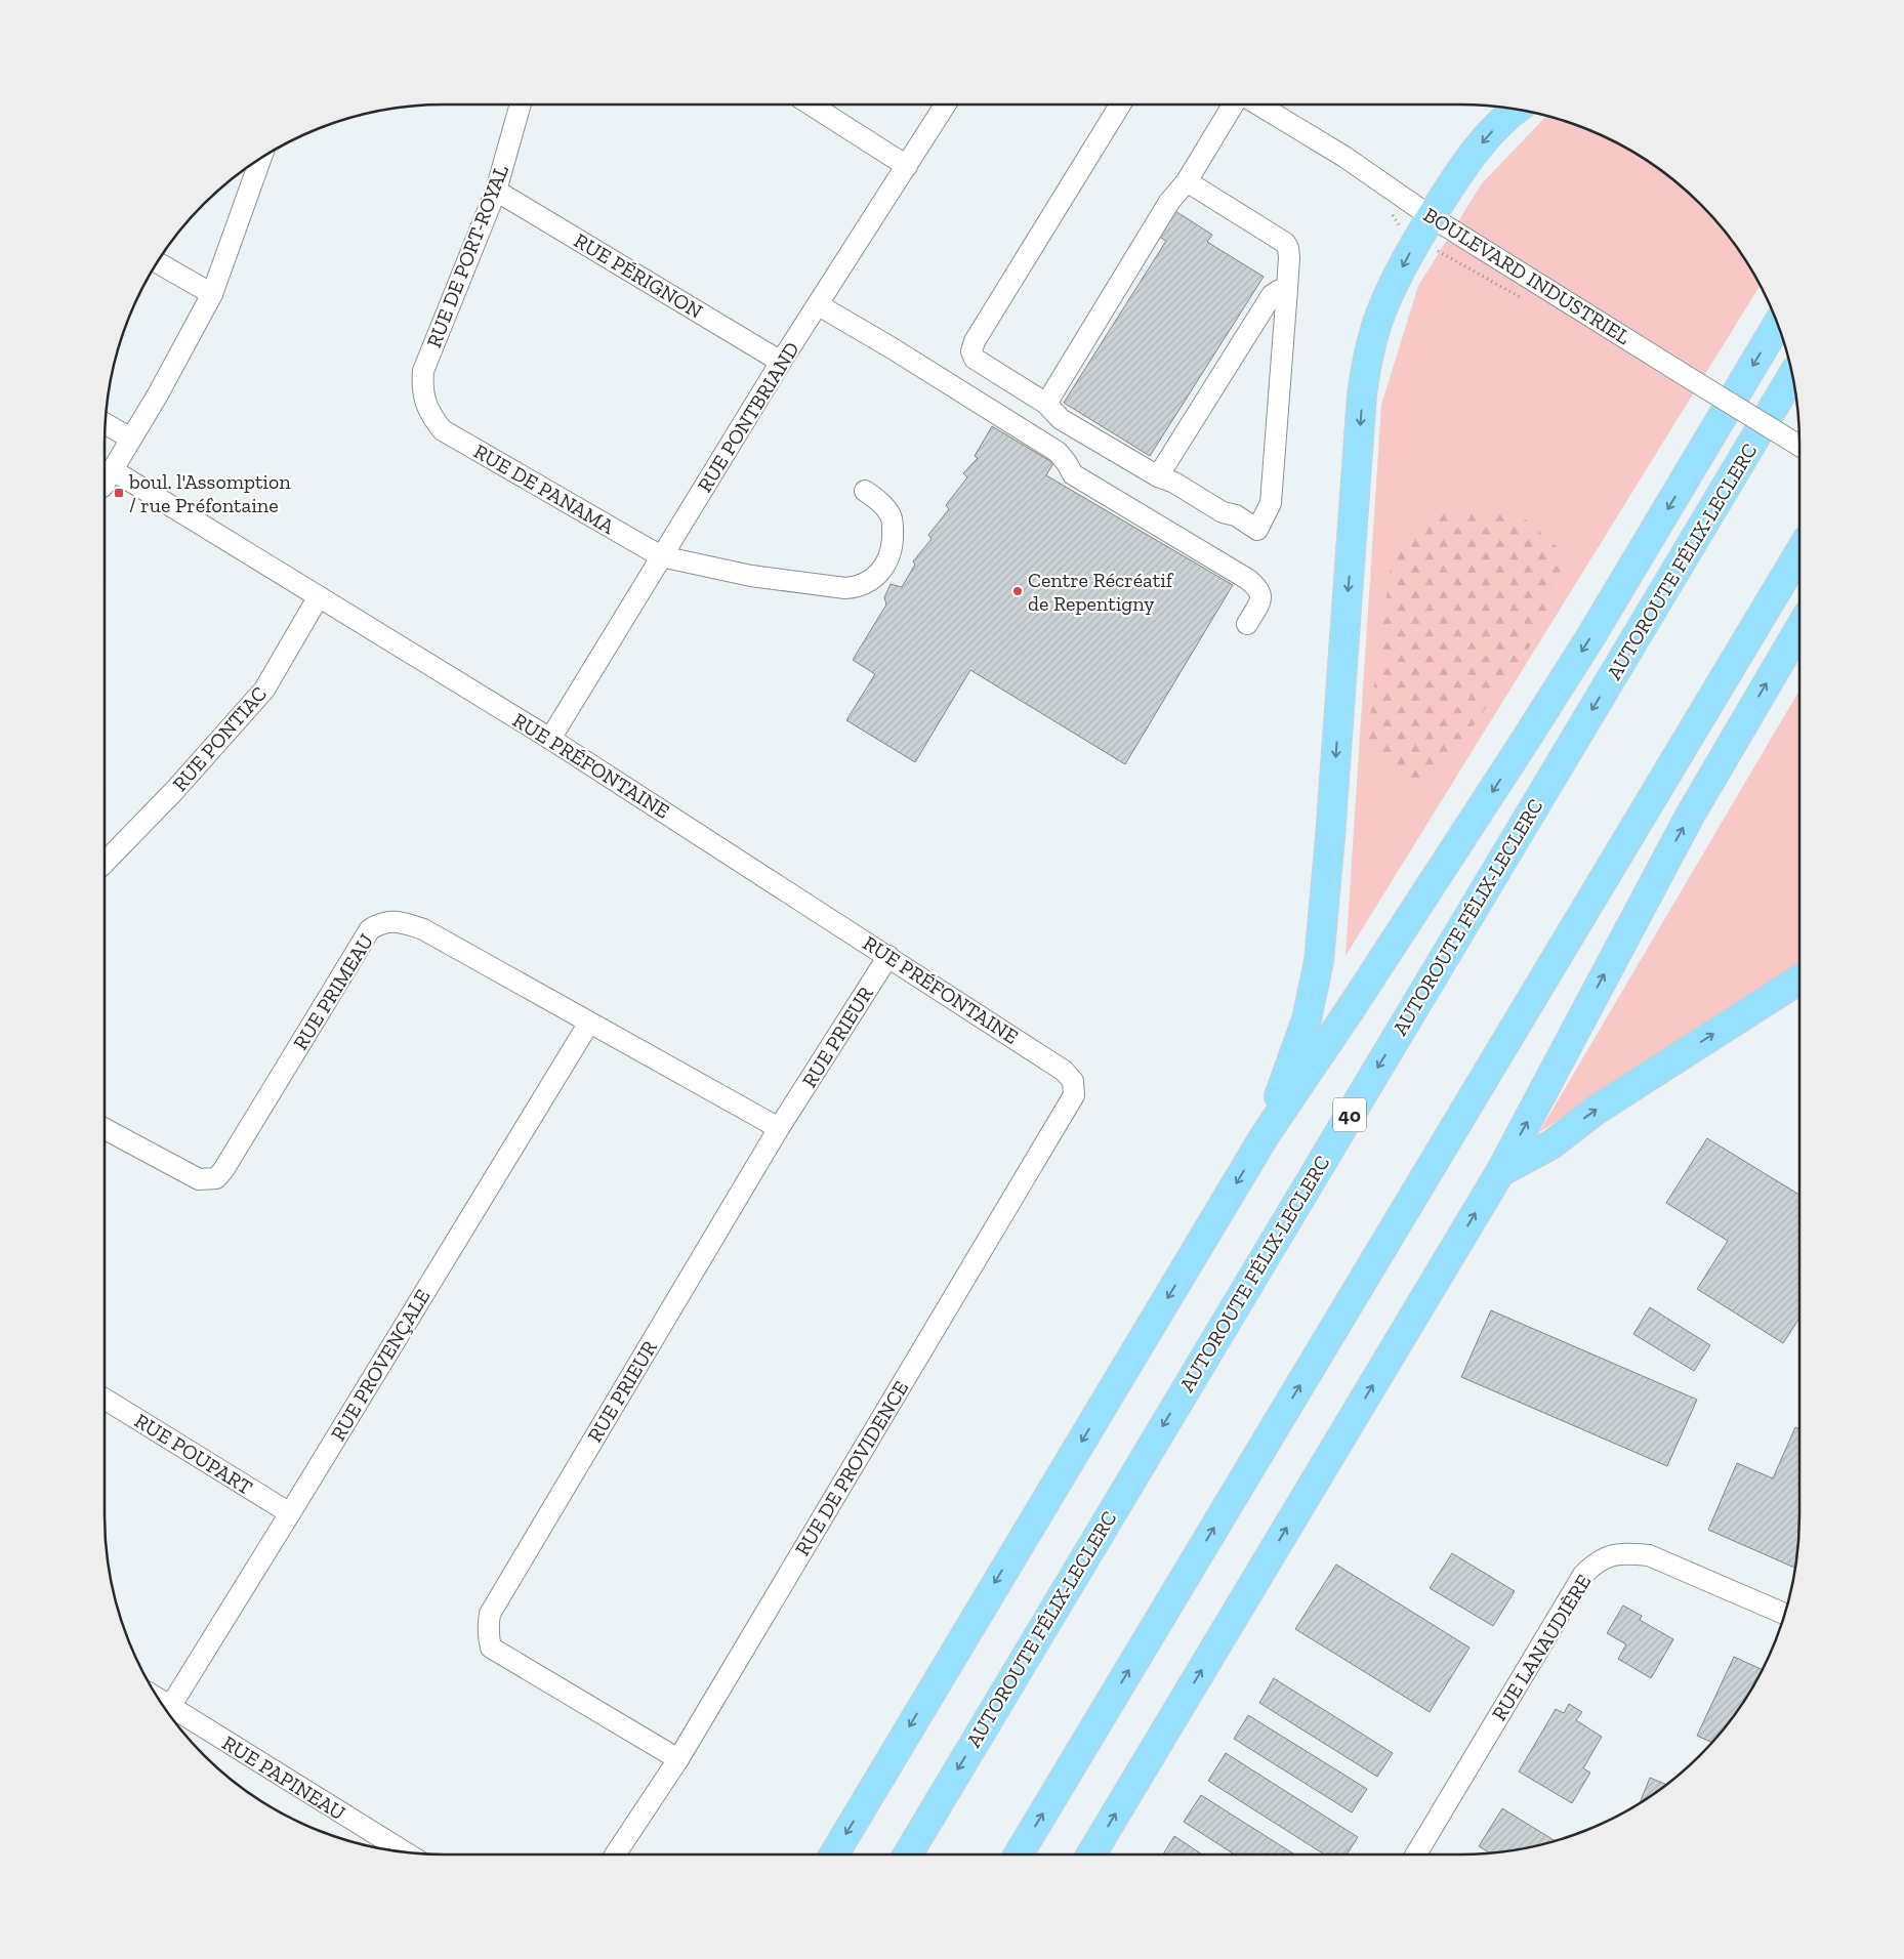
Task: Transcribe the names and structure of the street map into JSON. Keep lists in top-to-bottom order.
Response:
{
  "streets": {
    "highway": ["AUTOROUTE FÉLIX-LECLERC", "40"],
    "street": [
      "RUE DE PORT-ROYAL",
      "RUE PÉRIGNON",
      "BOULEVARD INDUSTRIEL",
      "RUE PONTBRIAND",
      "RUE DE PANAMA",
      "RUE PONTIAC",
      "RUE PRÉFONTAINE",
      "RUE PRIMEAU",
      "RUE PRIEUR",
      "RUE PROVENÇALE",
      "RUE POUPART",
      "RUE DE PROVIDENCE",
      "RUE LANAUDIÈRE",
      "RUE PAPINEAU"
    ]
  },
  "crossings": [
    ["RUE DE PORT-ROYAL", "RUE PÉRIGNON"],
    ["RUE DE PORT-ROYAL", "RUE DE PANAMA"],
    ["RUE PÉRIGNON", "RUE PONTBRIAND"],
    ["RUE PONTBRIAND", "RUE DE PANAMA"],
    ["RUE PONTBRIAND", "RUE PRÉFONTAINE"],
    ["RUE PONTIAC", "RUE PRÉFONTAINE"],
    ["RUE PRÉFONTAINE", "RUE PRIEUR"],
    ["RUE PRÉFONTAINE", "RUE DE PROVIDENCE"],
    ["RUE PRIMEAU", "RUE PRIEUR"],
    ["RUE PRIMEAU", "RUE PROVENÇALE"],
    ["RUE PRIEUR", "RUE DE PROVIDENCE"],
    ["RUE PROVENÇALE", "RUE POUPART"],
    ["RUE PROVENÇALE", "RUE PAPINEAU"]
  ],
  "places": {
    "transit": ["boul. l'Assomption / rue Préfontaine"],
    "other": ["Centre Récréatif de Repentigny"]
  }
}
